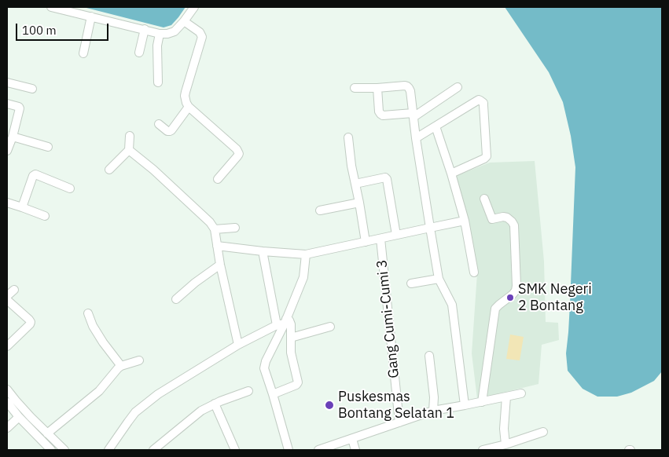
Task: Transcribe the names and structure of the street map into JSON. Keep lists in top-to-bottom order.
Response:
{
  "streets": {
    "street": ["Gang Cumi-Cumi 3"]
  },
  "places": ["SMK Negeri 2 Bontang", "Puskesmas Bontang Selatan 1"],
  "scale_bar": "100 m"
}
